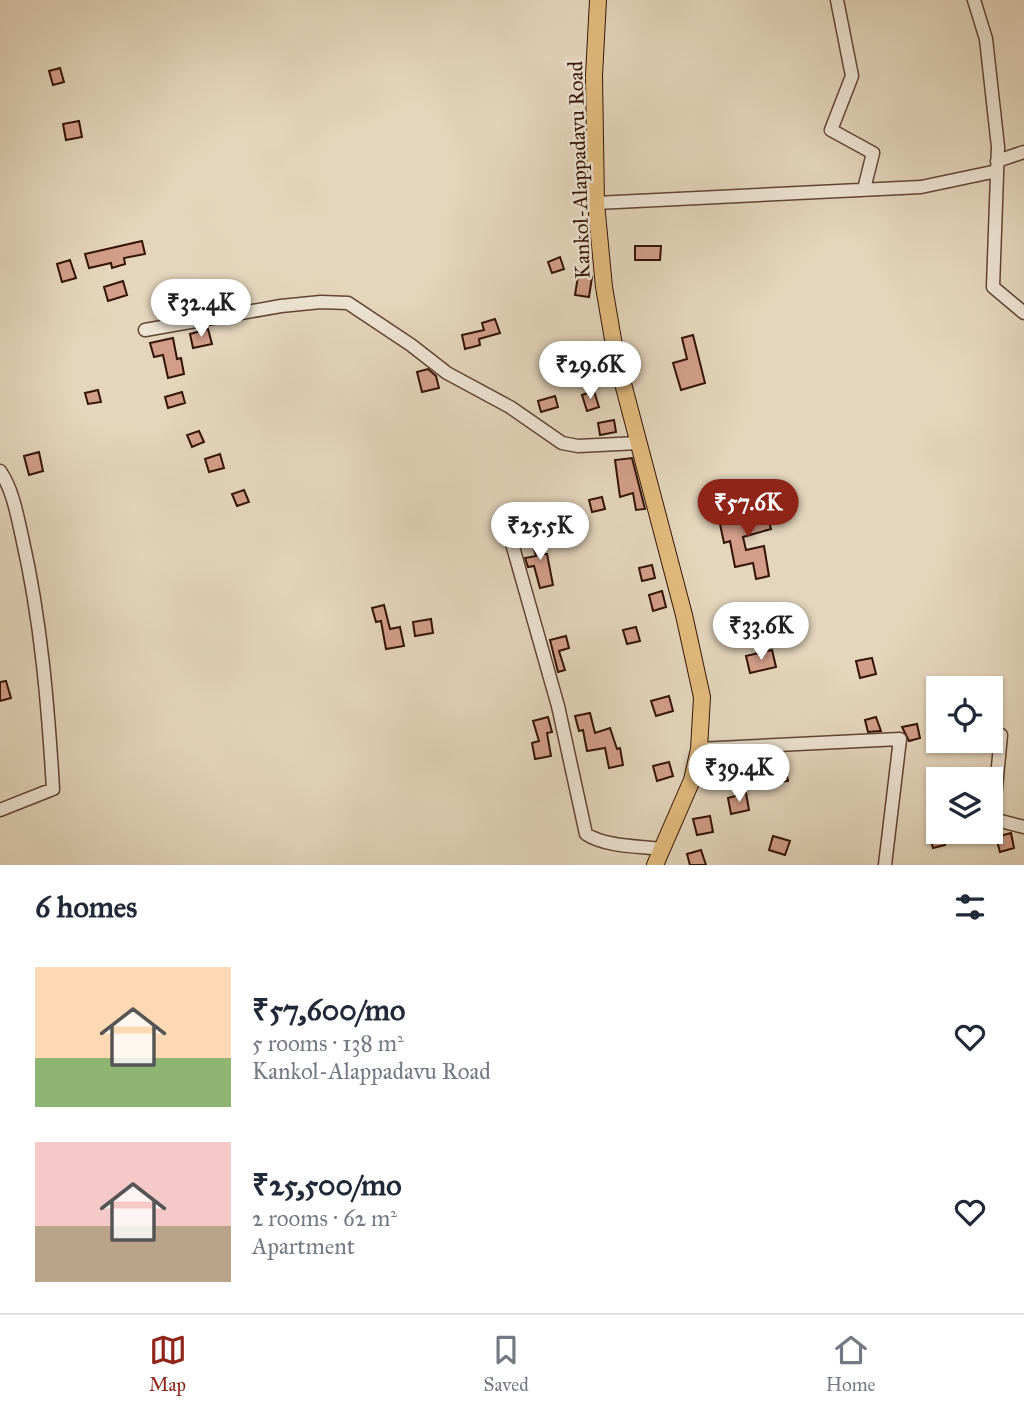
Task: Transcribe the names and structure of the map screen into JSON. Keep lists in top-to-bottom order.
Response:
{
  "streets": {
    "main road": ["Kankol-Alappadavu Road"]
  },
  "page": {
    "price": [
      "₹32.4K",
      "₹29.6K",
      "₹57.6K",
      "₹25.5K",
      "₹33.6K",
      "₹39.4K"
    ],
    "heading": "6 homes",
    "list": [
      {
        "name": "₹57,600/mo",
        "note": "5 rooms · 138 m² · Kankol-Alappadavu Road"
      },
      {
        "name": "₹25,500/mo",
        "note": "2 rooms · 62 m² · Apartment"
      }
    ],
    "tabs": ["Map", "Saved", "Home"]
  }
}
